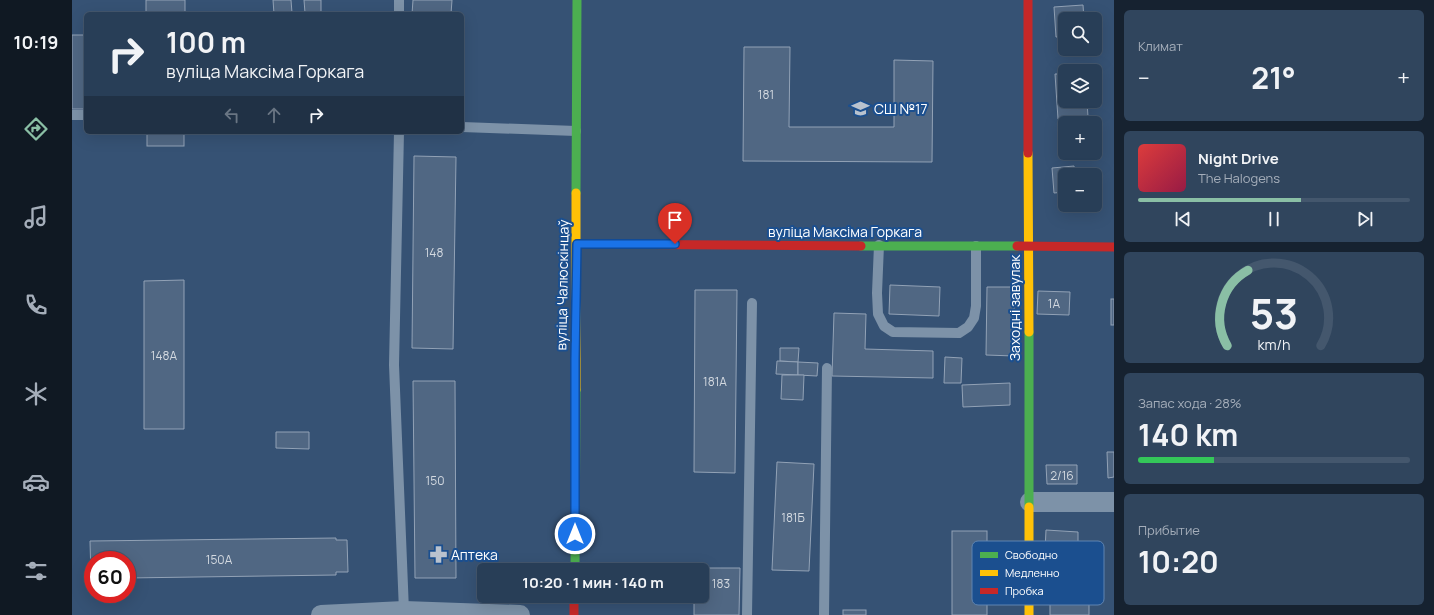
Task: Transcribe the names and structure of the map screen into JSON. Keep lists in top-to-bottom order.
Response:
{
  "streets": {
    "street": ["вуліца Максіма Горкага", "вуліца Чалюскінцаў", "Заходні завулак"]
  },
  "crossings": [
    ["вуліца Максіма Горкага", "вуліца Чалюскінцаў"],
    ["вуліца Максіма Горкага", "Заходні завулак"]
  ],
  "places": {
    "school or university": ["СШ №17"],
    "pharmacy": ["Аптека"]
  },
  "house_numbers": [
    "181",
    "148",
    "1А",
    "148А",
    "181А",
    "2/16",
    "150",
    "181Б",
    "150А",
    "183"
  ],
  "legend": ["Свободно", "Медленно", "Пробка"],
  "page": {
    "tabs": "10:19",
    "tile": [
      "Климат",
      ["Запас хода · 28%", "140 km"],
      ["Прибытие", "10:20"]
    ],
    "map_buttons": ["+", "−"],
    "turn": ["100 m", "вуліца Максіма Горкага"],
    "heat": ["−", "21°", "+"],
    "song": ["Night Drive", "The Halogens"],
    "limit": "60",
    "trip": "10:20 · 1 мин · 140 m",
    "gauge": ["53", "km/h"]
  }
}
